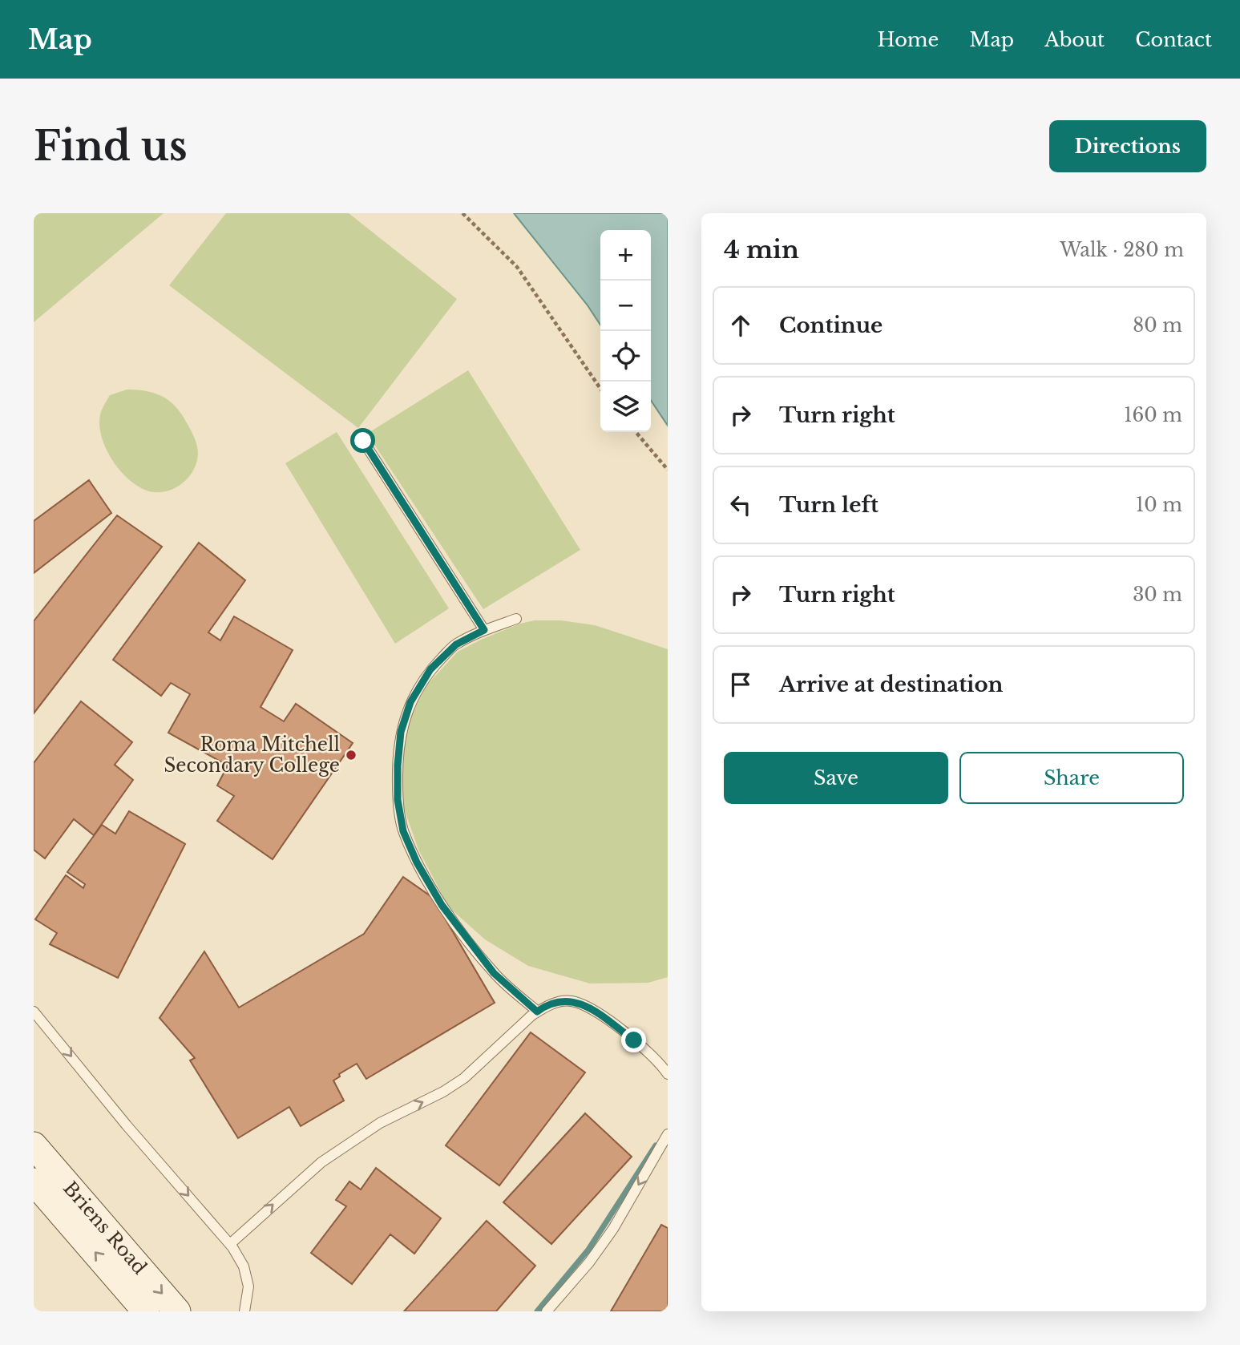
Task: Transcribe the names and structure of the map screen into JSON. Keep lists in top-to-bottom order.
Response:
{
  "streets": {
    "main road": ["Briens Road"]
  },
  "places": ["Roma Mitchell Secondary College"],
  "page": {
    "header": "Map",
    "nav": [
      "Home",
      "Map",
      "About",
      "Contact"
    ],
    "buttons": [
      "Directions",
      ["Save", "Share"]
    ],
    "title": "Find us",
    "heading": ["4 min", "Walk · 280 m"],
    "map_buttons": ["+", "−"],
    "list": [
      ["Continue", "80 m"],
      ["Turn right", "160 m"],
      ["Turn left", "10 m"],
      ["Turn right", "30 m"],
      "Arrive at destination"
    ]
  }
}
